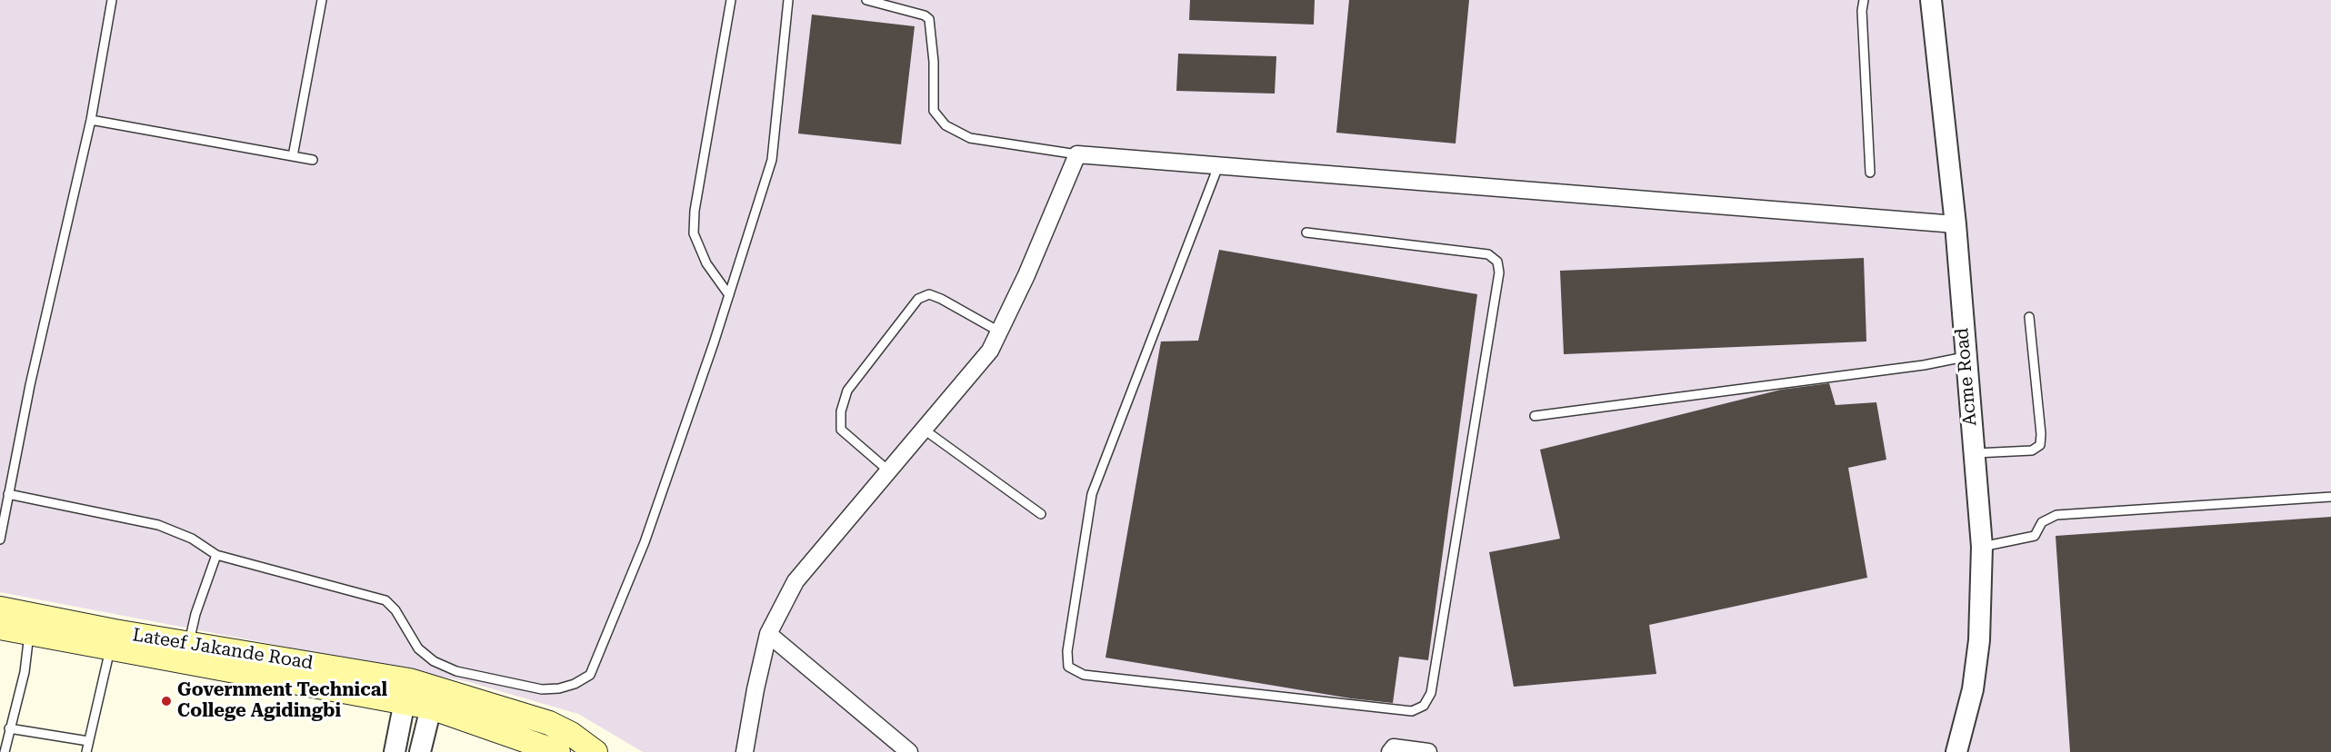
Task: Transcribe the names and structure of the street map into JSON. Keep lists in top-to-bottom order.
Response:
{
  "streets": {
    "main road": ["Lateef Jakande Road"],
    "street": ["Acme Road"]
  },
  "places": ["Government Technical College Agidingbi"]
}
